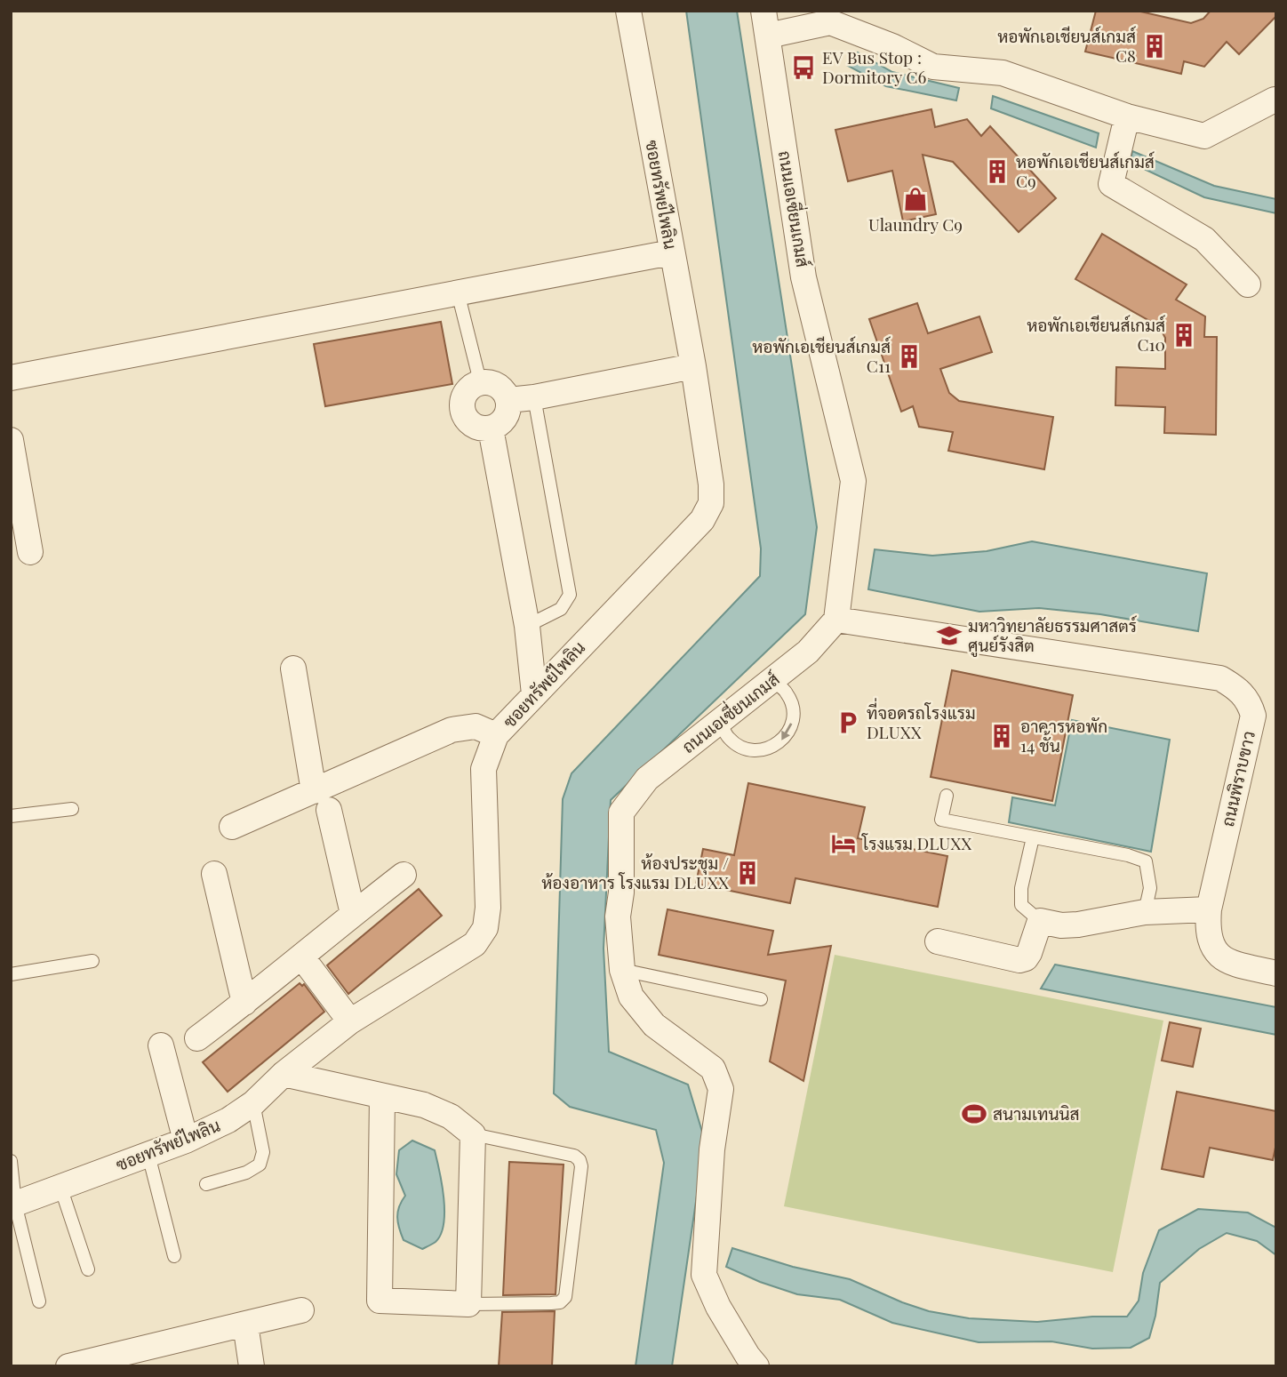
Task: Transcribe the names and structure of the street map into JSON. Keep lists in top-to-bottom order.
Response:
{
  "streets": {
    "street": ["ซอยทรัพย์ไพลิน", "ถนนเอเซี่ยนเกมส์", "ถนนพิราบขาว"]
  },
  "crossings": [
    ["ถนนเอเซี่ยนเกมส์", "ถนนพิราบขาว"]
  ],
  "places": {
    "building": [
      "หอพักเอเชียนส์เกมส์ C8",
      "หอพักเอเชียนส์เกมส์ C9",
      "หอพักเอเชียนส์เกมส์ C10",
      "หอพักเอเชียนส์เกมส์ C11",
      "อาคารหอพัก 14 ชั้น",
      "ห้องประชุม / ห้องอาหาร โรงแรม DLUXX"
    ],
    "bus stop": ["EV Bus Stop : Dormitory C6"],
    "shop": ["Ulaundry C9"],
    "school or university": ["มหาวิทยาลัยธรรมศาสตร์ ศูนย์รังสิต"],
    "parking": ["ที่จอดรถโรงแรม DLUXX"],
    "hotel": ["โรงแรม DLUXX"],
    "sports": ["สนามเทนนิส"]
  }
}
